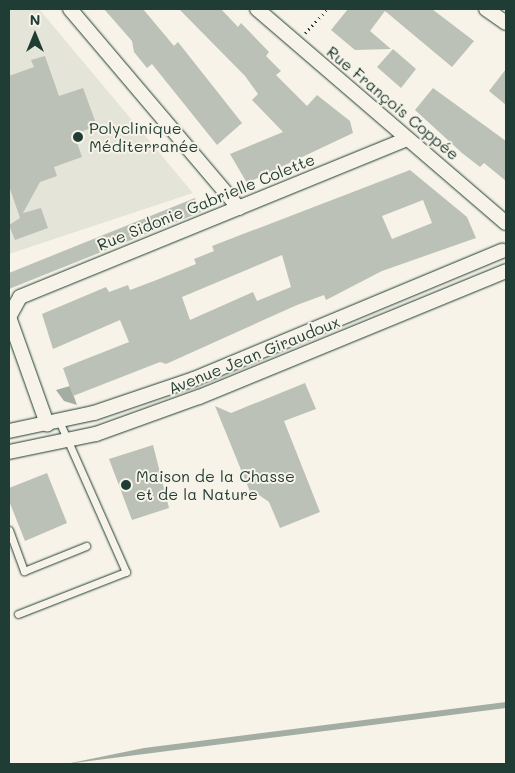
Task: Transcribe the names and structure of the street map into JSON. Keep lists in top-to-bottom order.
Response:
{
  "streets": {
    "street": ["Rue François Coppée", "Rue Sidonie Gabrielle Colette", "Avenue Jean Giraudoux"]
  },
  "crossings": [
    ["Rue François Coppée", "Rue Sidonie Gabrielle Colette"]
  ],
  "places": ["Polyclinique Méditerranée", "Maison de la Chasse et de la Nature"],
  "north": "top"
}
